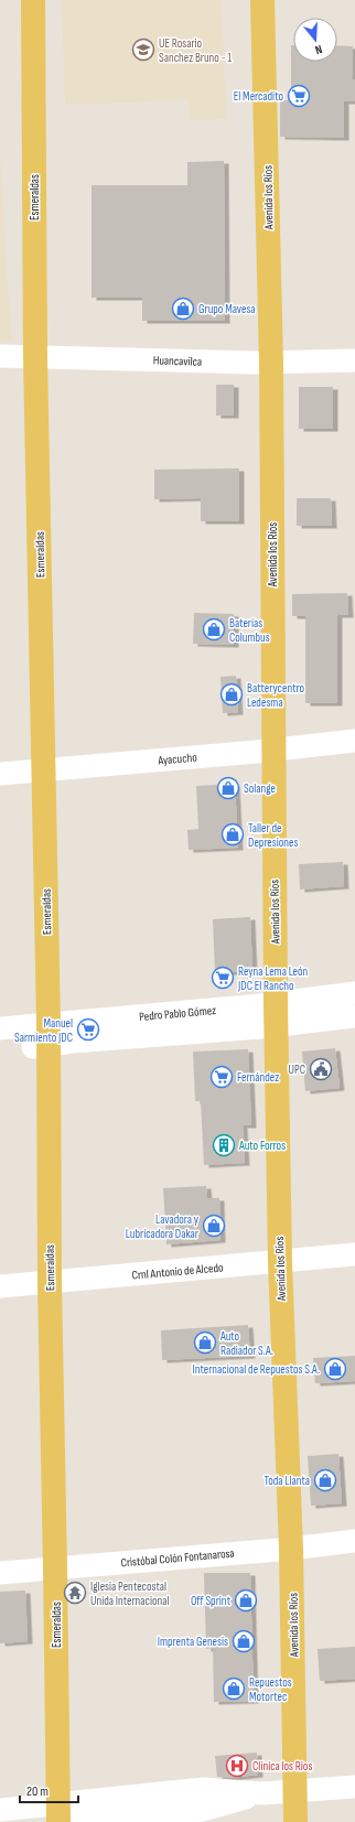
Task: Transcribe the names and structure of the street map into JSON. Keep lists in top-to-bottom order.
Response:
{
  "streets": {
    "main road": ["Esmeraldas", "Avenida los Ríos"],
    "street": [
      "Huancavilca",
      "Ayacucho",
      "Pedro Pablo Gómez",
      "Crnl Antonio de Alcedo",
      "Cristóbal Colón Fontanarosa"
    ]
  },
  "crossings": [
    ["Esmeraldas", "Huancavilca"],
    ["Esmeraldas", "Ayacucho"],
    ["Esmeraldas", "Pedro Pablo Gómez"],
    ["Esmeraldas", "Crnl Antonio de Alcedo"],
    ["Esmeraldas", "Cristóbal Colón Fontanarosa"],
    ["Avenida los Ríos", "Huancavilca"],
    ["Avenida los Ríos", "Ayacucho"],
    ["Avenida los Ríos", "Pedro Pablo Gómez"],
    ["Avenida los Ríos", "Crnl Antonio de Alcedo"],
    ["Avenida los Ríos", "Cristóbal Colón Fontanarosa"]
  ],
  "places": {
    "school or university": ["UE Rosario Sanchez Bruno - 1"],
    "supermarket": [
      "El Mercadito",
      "Reyna Lema León JDC El Rancho",
      "Manuel Sarmiento JDC",
      "Fernández"
    ],
    "shop": [
      "Grupo Mavesa",
      "Baterías Columbus",
      "Batterycentro Ledesma",
      "Solange",
      "Taller de Depresiones",
      "Lavadora y Lubricadora Dakar",
      "Auto Radiador S.A.",
      "Internacional de Repuestos S.A.",
      "Toda Llanta",
      "Off Sprint",
      "Imprenta Genesis",
      "Repuestos Motortec"
    ],
    "public building": ["UPC"],
    "building": ["Auto Forros"],
    "temple": ["Iglesia Pentecostal Unida Internacional"],
    "hospital": ["Clínica los Rios"]
  },
  "scale_bar": "20 m",
  "north": "bottom"
}
